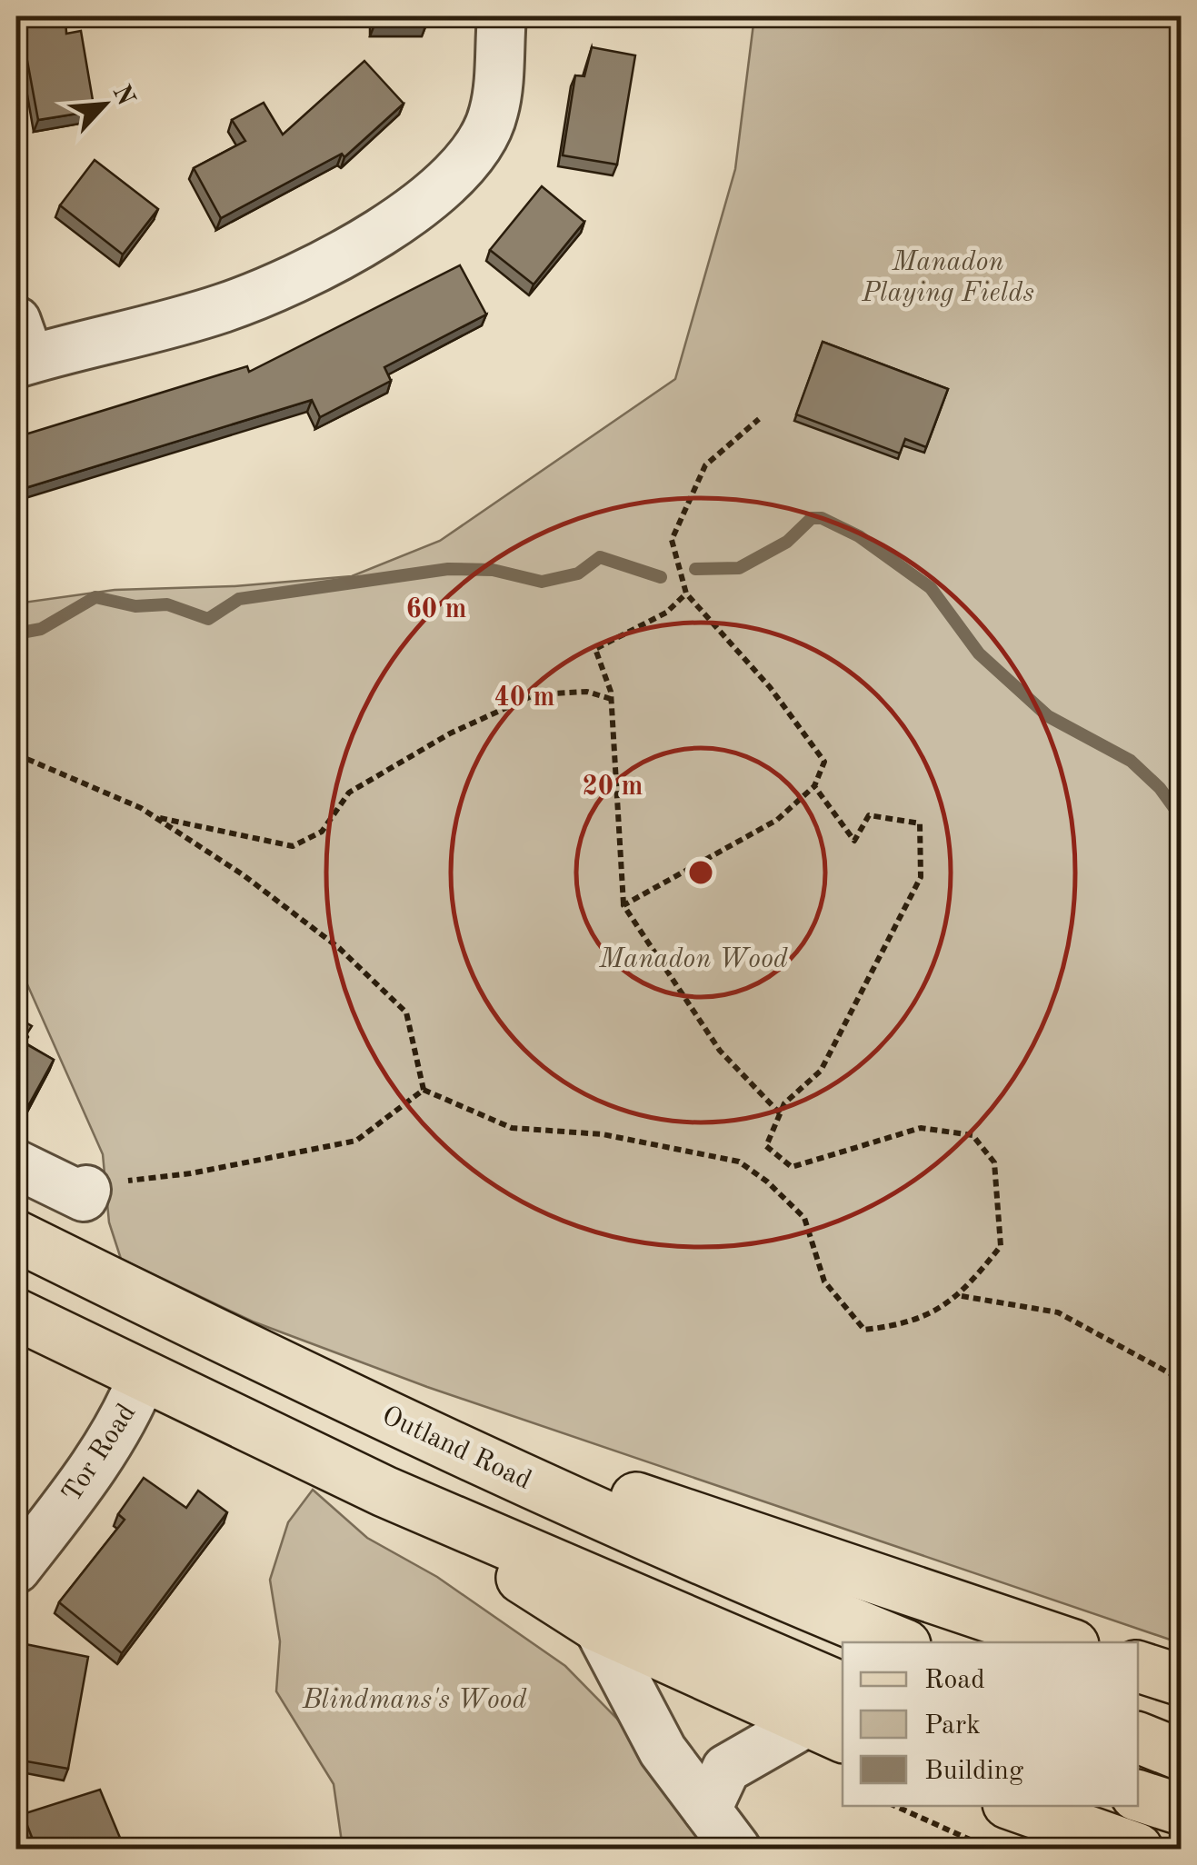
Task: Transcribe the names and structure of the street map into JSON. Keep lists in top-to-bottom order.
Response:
{
  "streets": {
    "main road": ["Outland Road"],
    "street": ["Tor Road"]
  },
  "parks": ["Manadon Playing Fields", "Manadon Wood", "Blindmans's Wood"],
  "legend": ["Road", "Park", "Building"],
  "north": "top right",
  "rings": ["60 m", "40 m", "20 m"]
}
